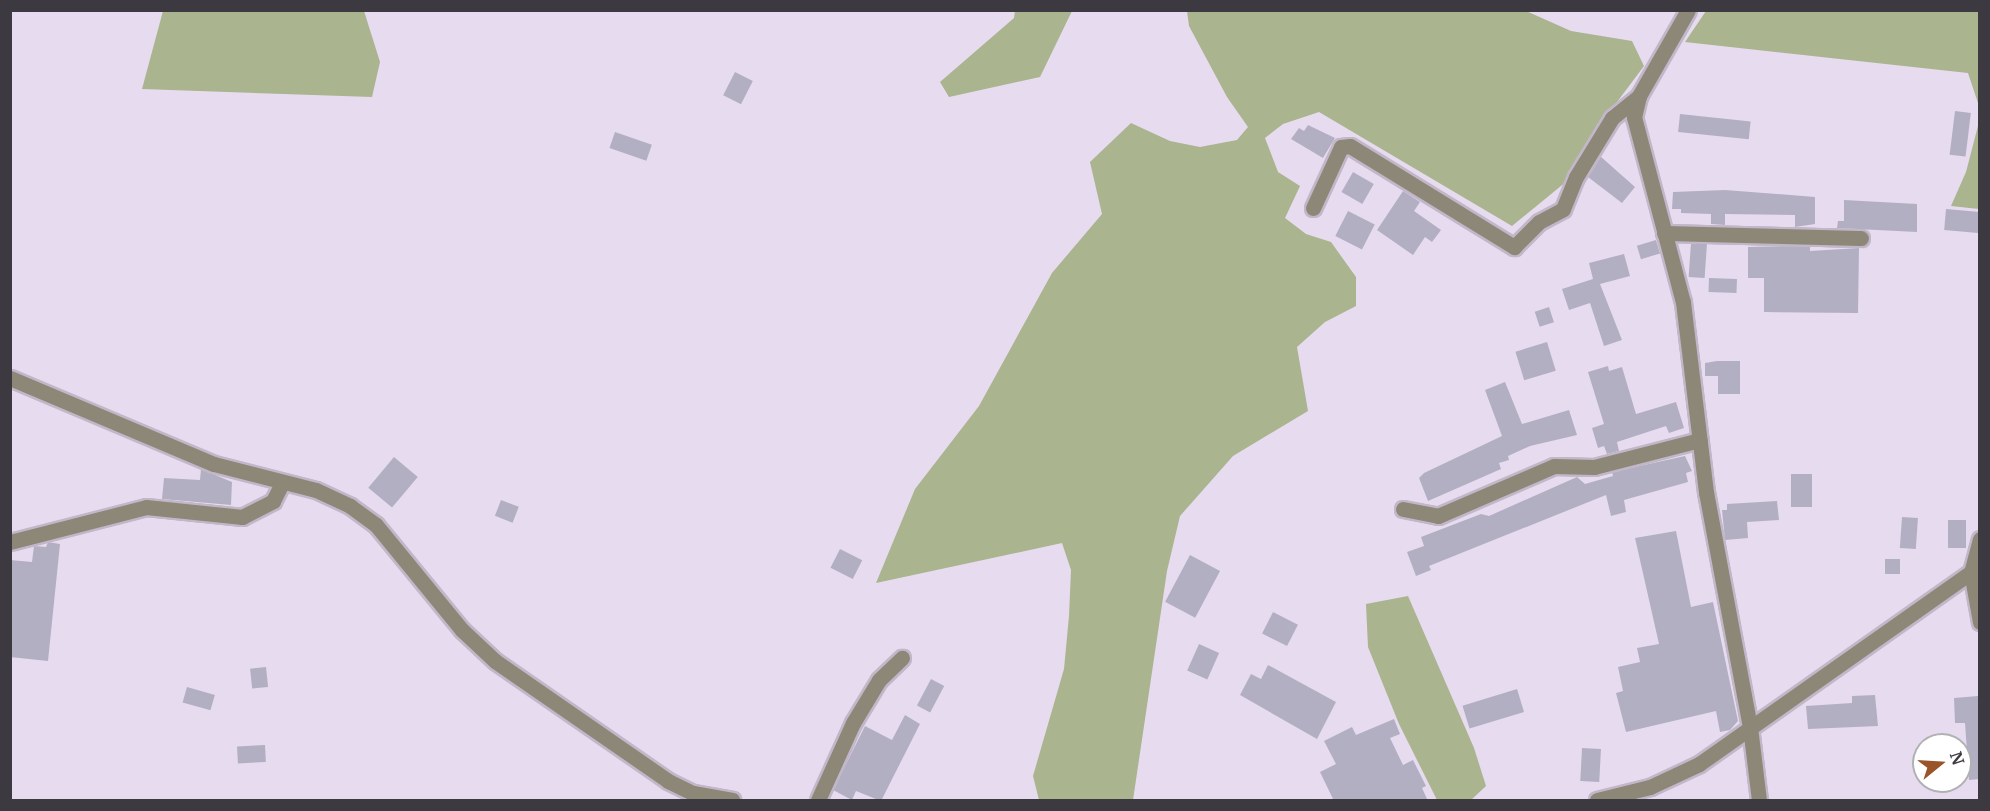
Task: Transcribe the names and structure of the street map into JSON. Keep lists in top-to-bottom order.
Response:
{
  "north": "right"
}
